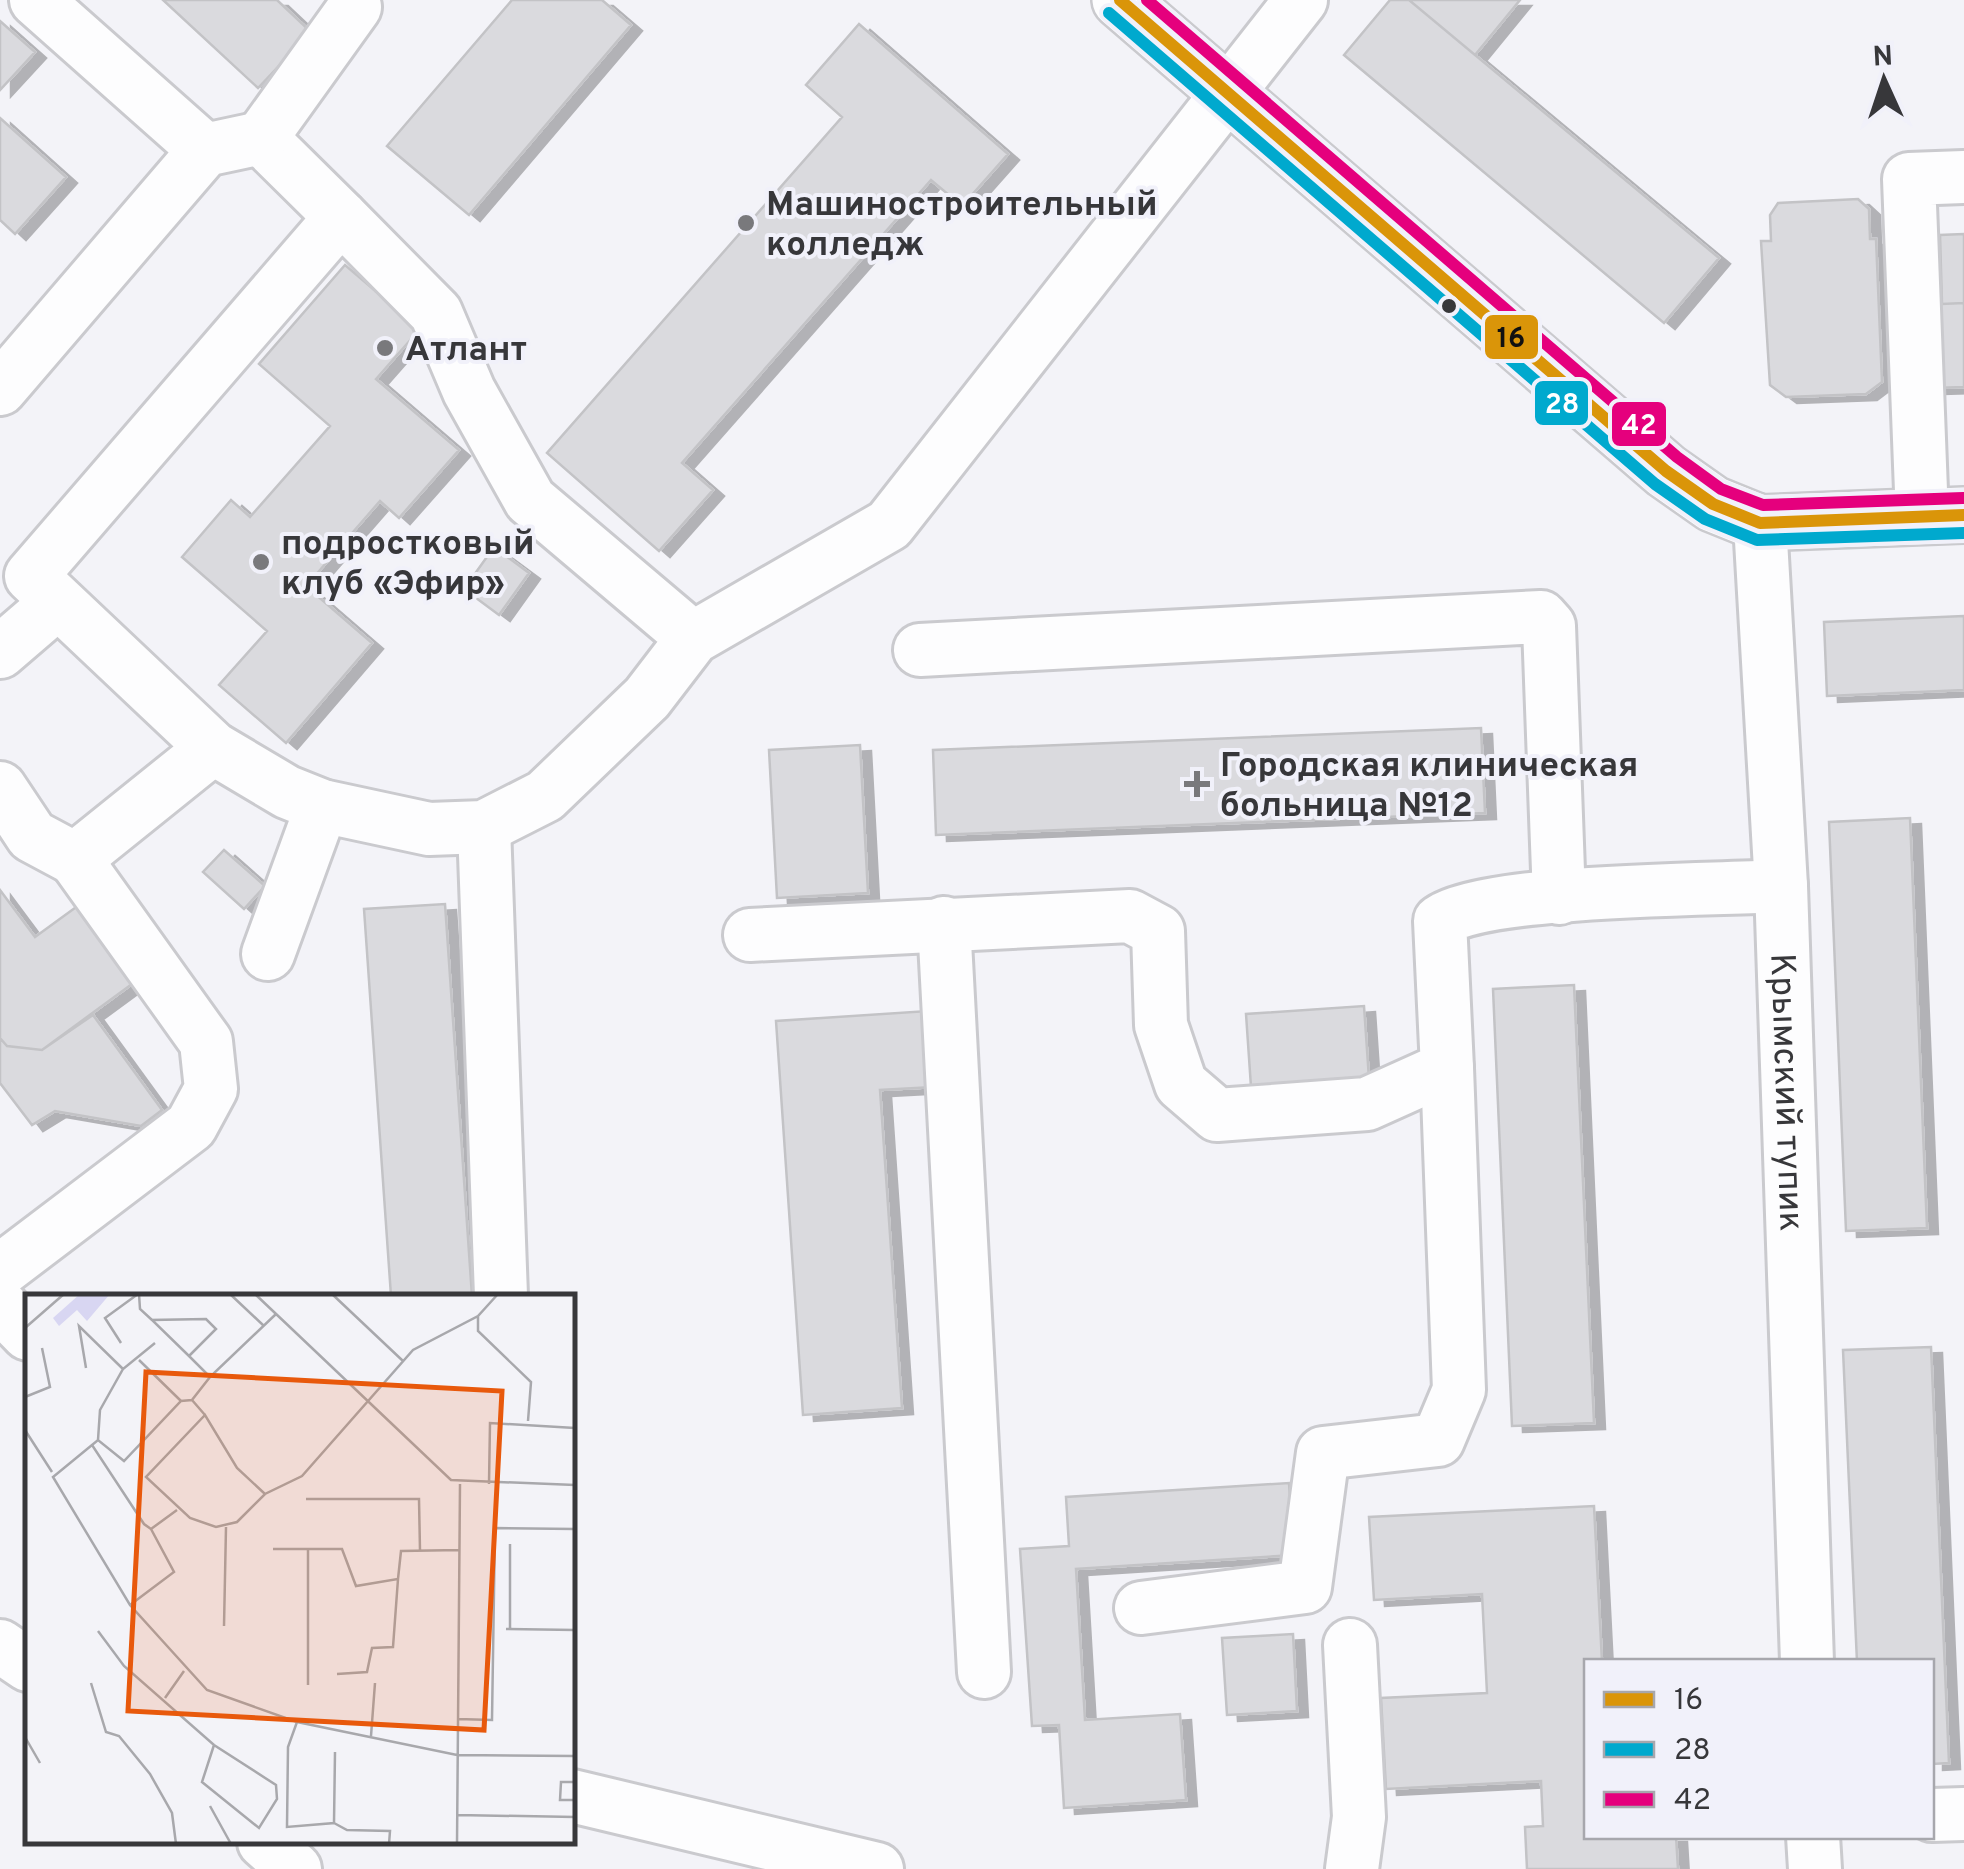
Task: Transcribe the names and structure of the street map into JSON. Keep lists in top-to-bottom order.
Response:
{
  "streets": {
    "street": ["Крымский тупик"]
  },
  "places": {
    "other": ["Машиностроительный колледж", "Атлант", "подростковый клуб «Эфир»"],
    "health": ["Городская клиническая больница №12"]
  },
  "lines": ["transit line 16", "transit line 42", "transit line 28"],
  "legend": ["16", "28", "42"],
  "north": "top"
}
